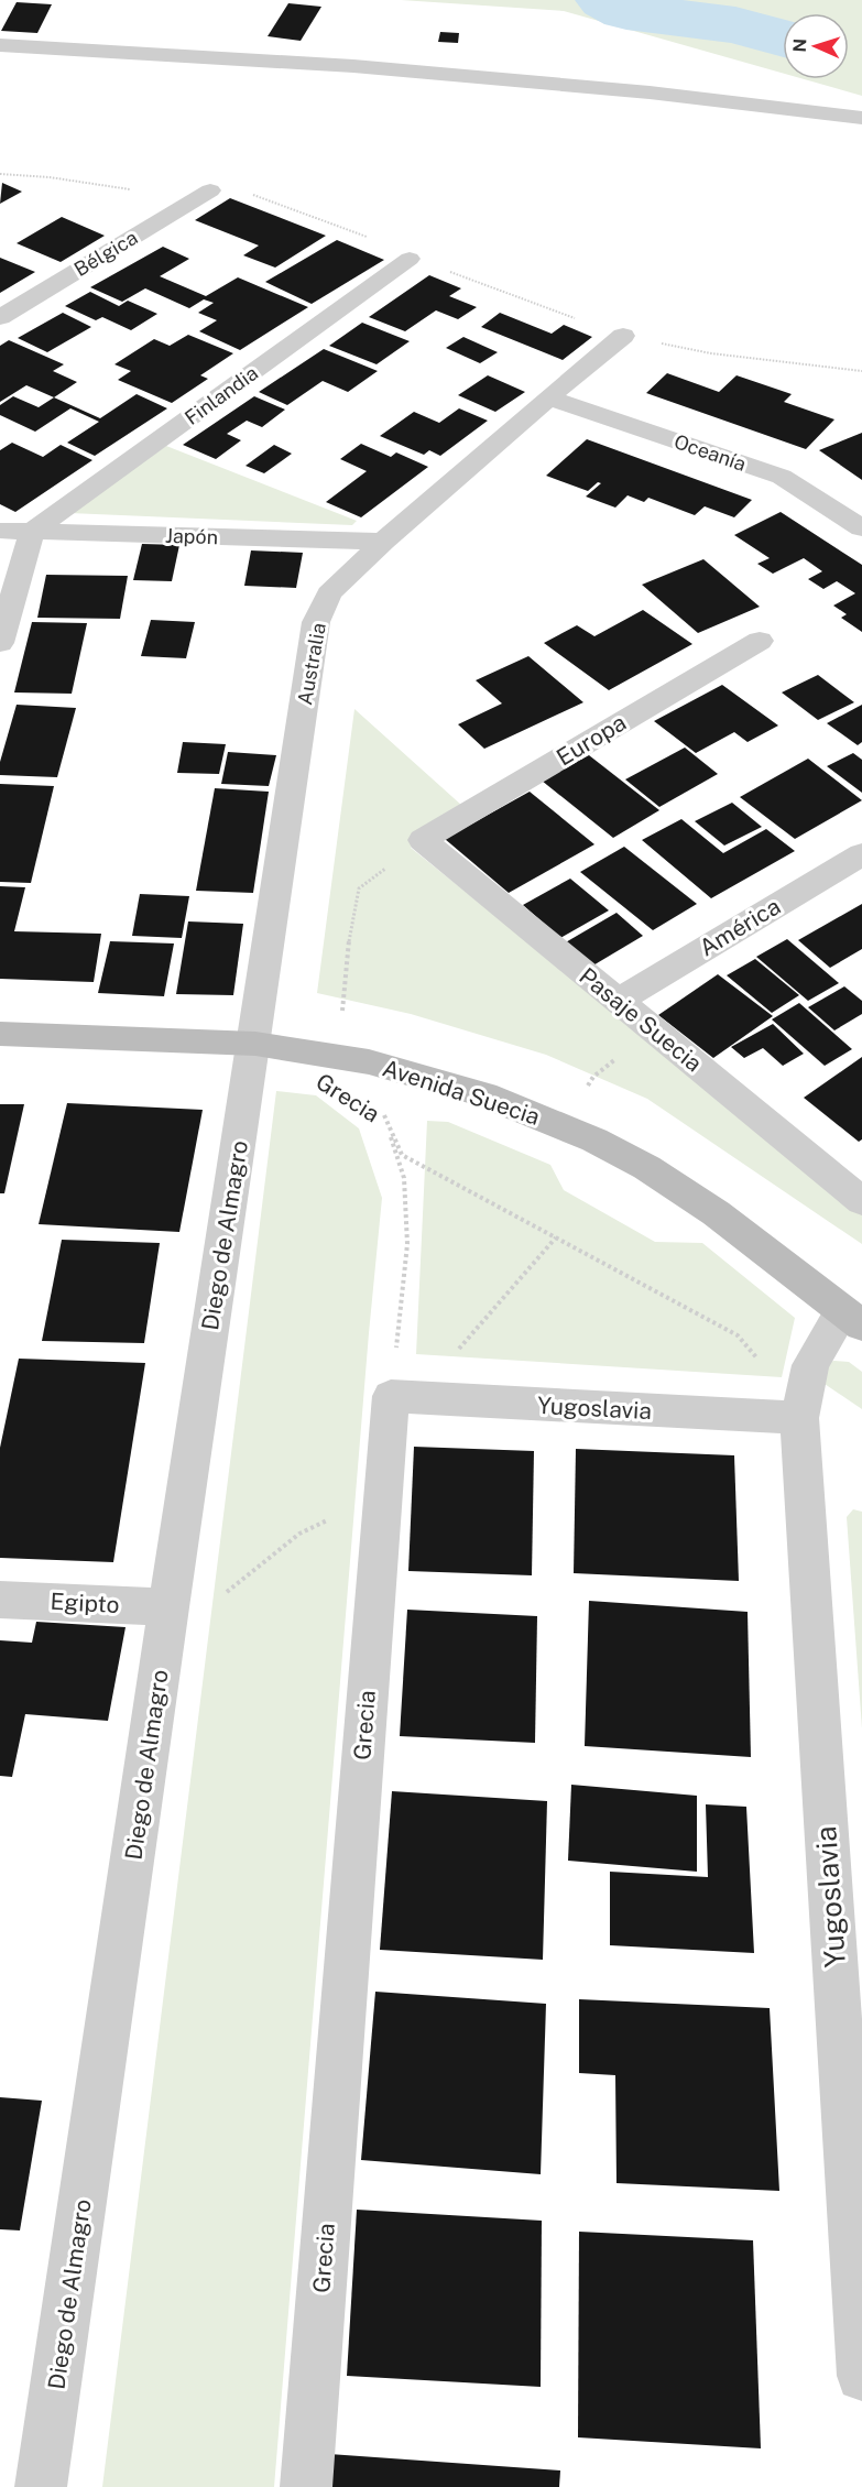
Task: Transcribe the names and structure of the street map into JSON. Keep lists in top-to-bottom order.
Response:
{
  "streets": {
    "main road": ["Avenida Suecia"],
    "street": [
      "Bélgica",
      "Finlandia",
      "Oceanía",
      "Japón",
      "Australia",
      "Europa",
      "América",
      "Pasaje Suecia",
      "Grecia",
      "Diego de Almagro",
      "Yugoslavia",
      "Egipto"
    ]
  },
  "crossings": [
    ["Finlandia", "Japón"],
    ["Oceanía", "Australia"],
    ["Japón", "Australia"],
    ["Australia", "Avenida Suecia"],
    ["Australia", "Diego de Almagro"],
    ["Europa", "Pasaje Suecia"],
    ["América", "Pasaje Suecia"],
    ["Avenida Suecia", "Diego de Almagro"],
    ["Avenida Suecia", "Yugoslavia"],
    ["Grecia", "Yugoslavia"],
    ["Diego de Almagro", "Egipto"]
  ],
  "north": "left"
}
